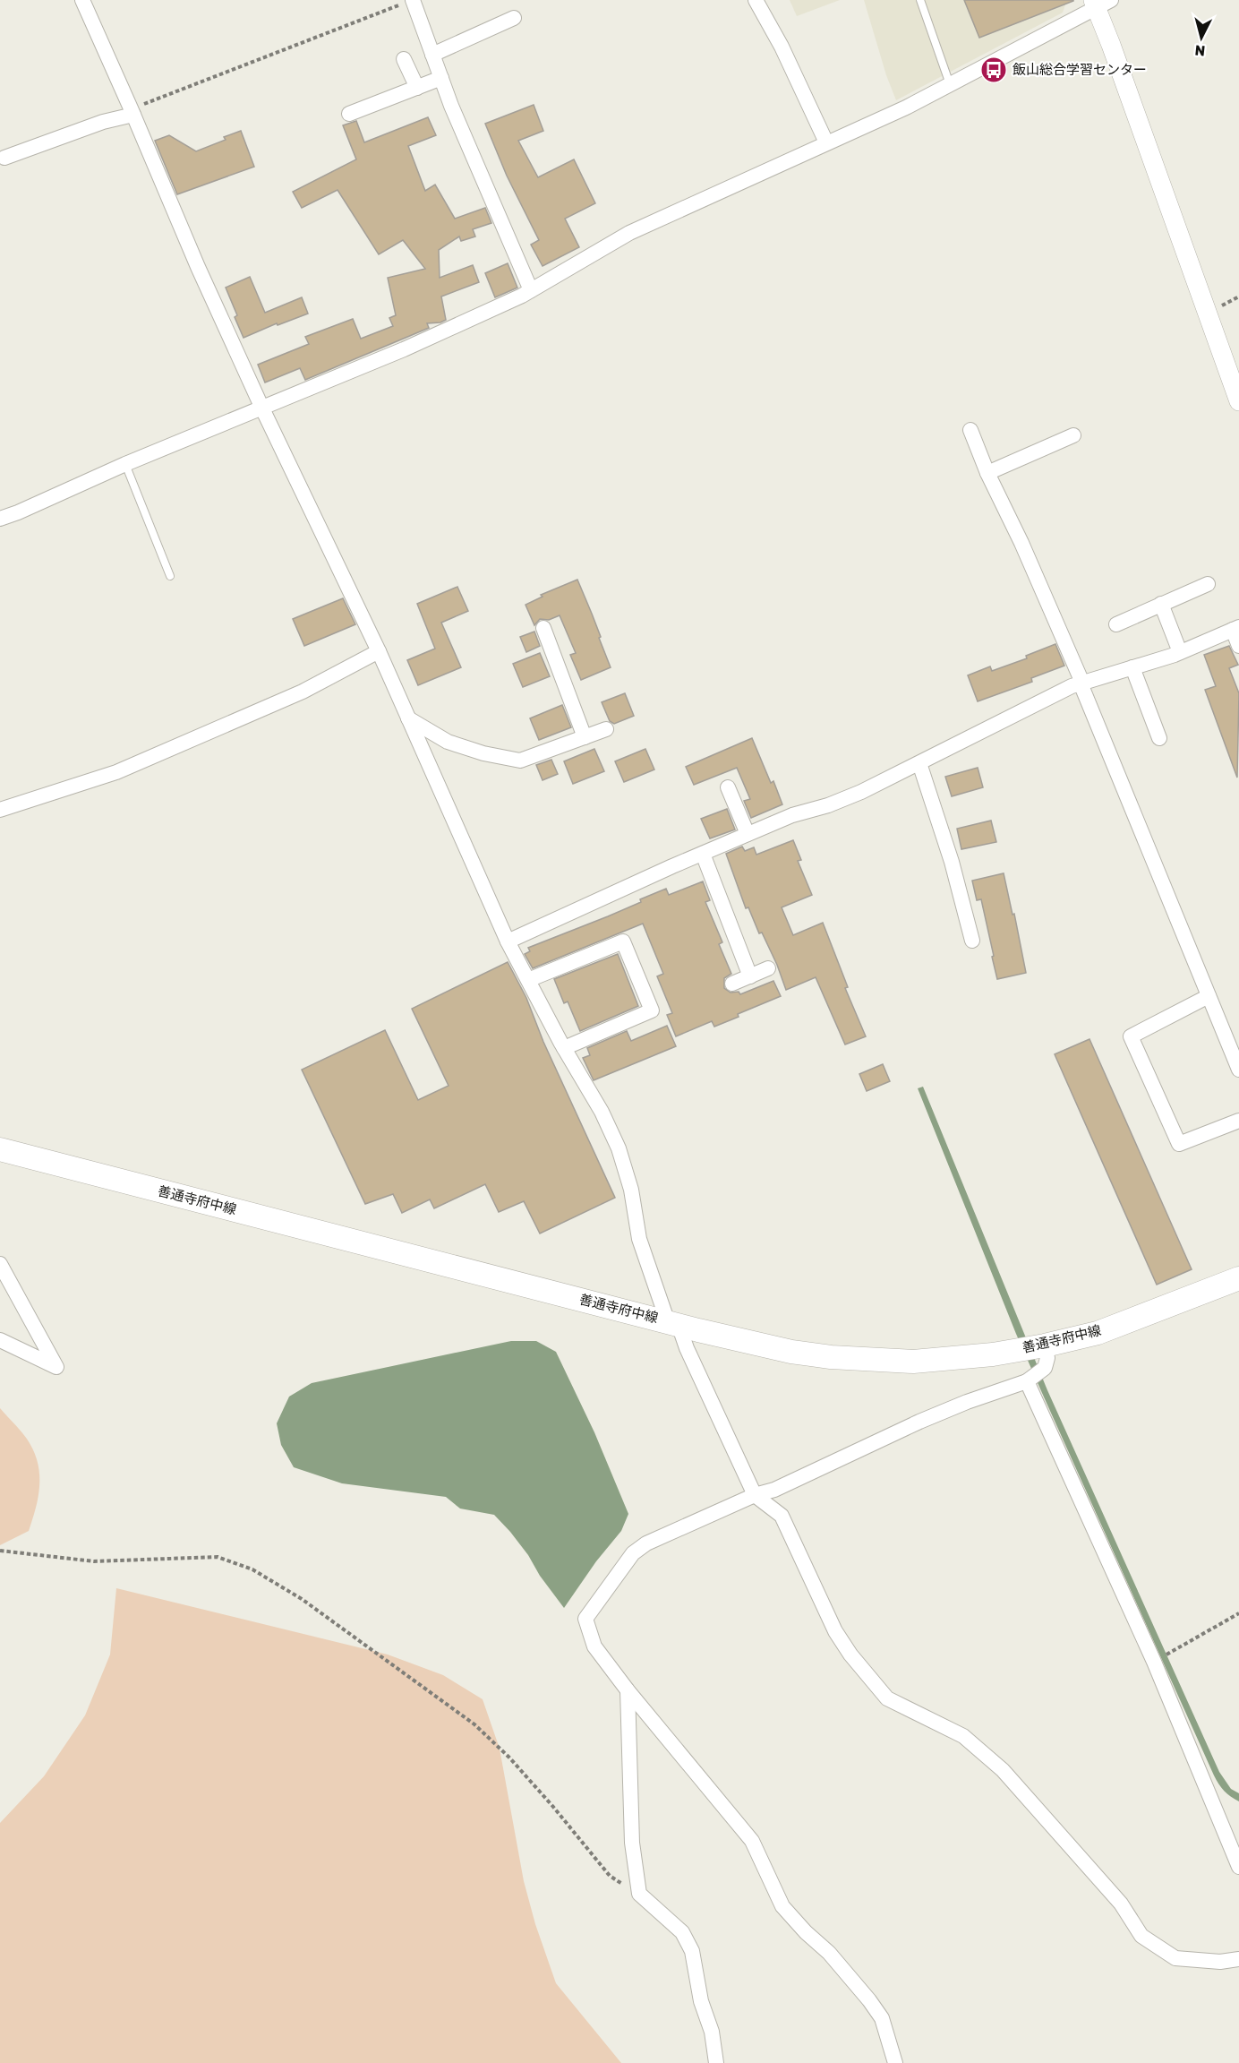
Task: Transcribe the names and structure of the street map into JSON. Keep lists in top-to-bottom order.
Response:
{
  "streets": {
    "main road": ["善通寺府中線"]
  },
  "places": {
    "bus stop": ["飯山総合学習センター"]
  },
  "north": "bottom"
}
